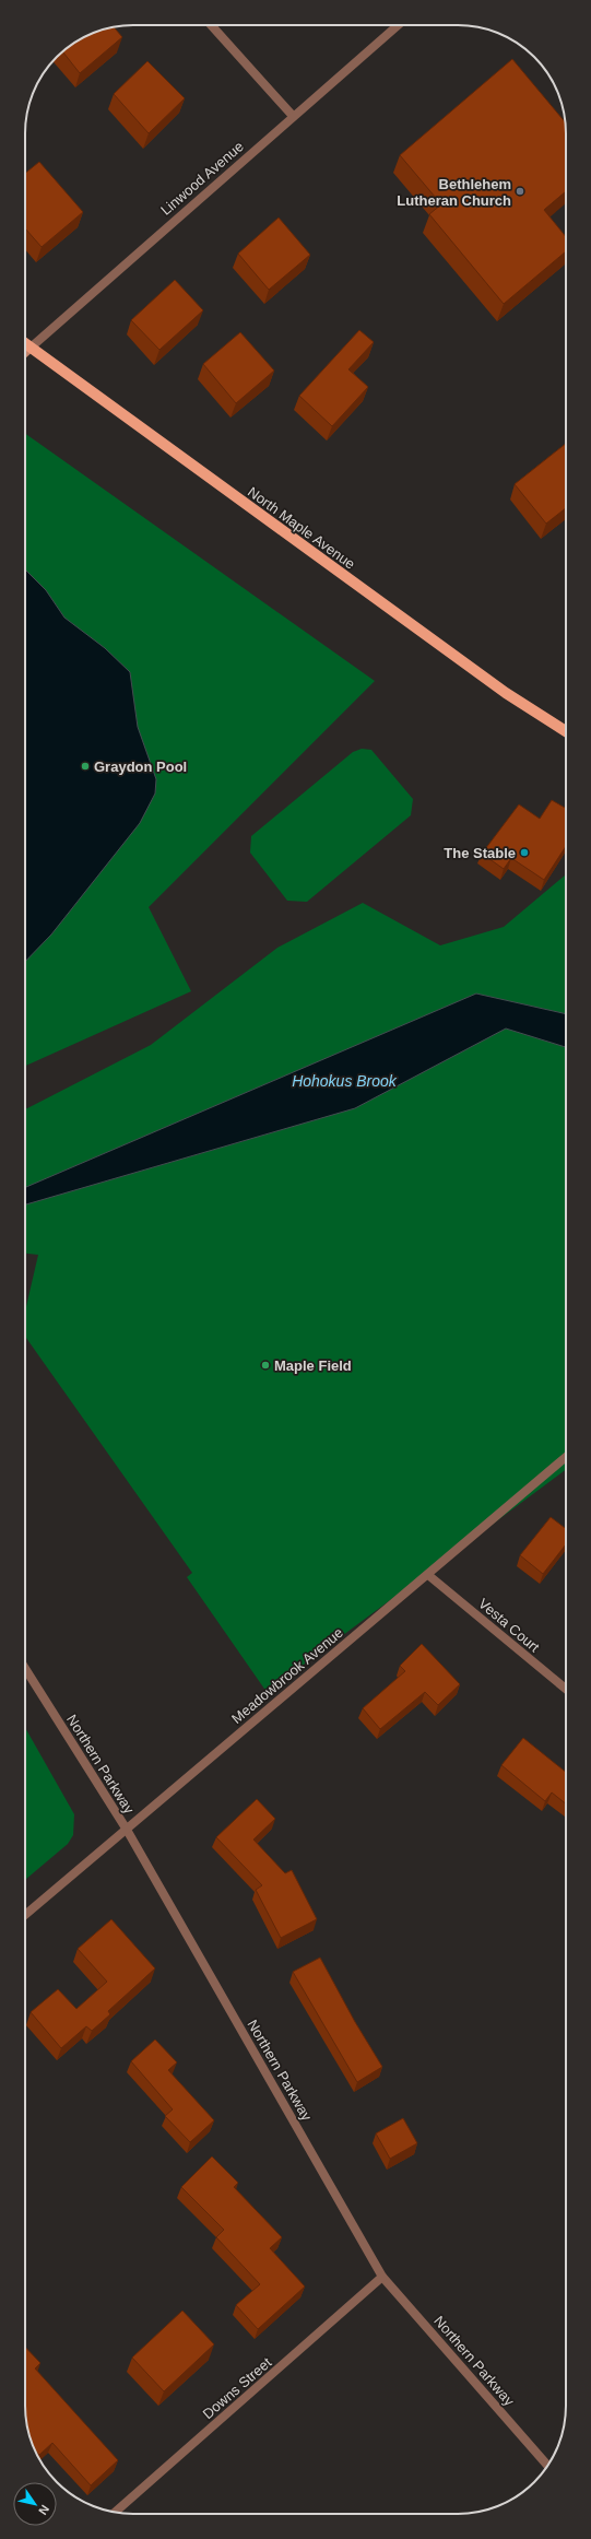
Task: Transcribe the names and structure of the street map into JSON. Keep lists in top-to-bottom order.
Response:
{
  "streets": {
    "main road": ["Linwood Avenue", "North Maple Avenue"],
    "street": [
      "Vesta Court",
      "Meadowbrook Avenue",
      "Northern Parkway",
      "Downs Street"
    ]
  },
  "crossings": [
    ["Linwood Avenue", "North Maple Avenue"],
    ["Vesta Court", "Meadowbrook Avenue"],
    ["Meadowbrook Avenue", "Northern Parkway"],
    ["Northern Parkway", "Downs Street"]
  ],
  "water": ["Hohokus Brook"],
  "places": [
    "Bethlehem Lutheran Church",
    "Graydon Pool",
    "The Stable",
    "Maple Field"
  ],
  "north": "bottom right"
}
